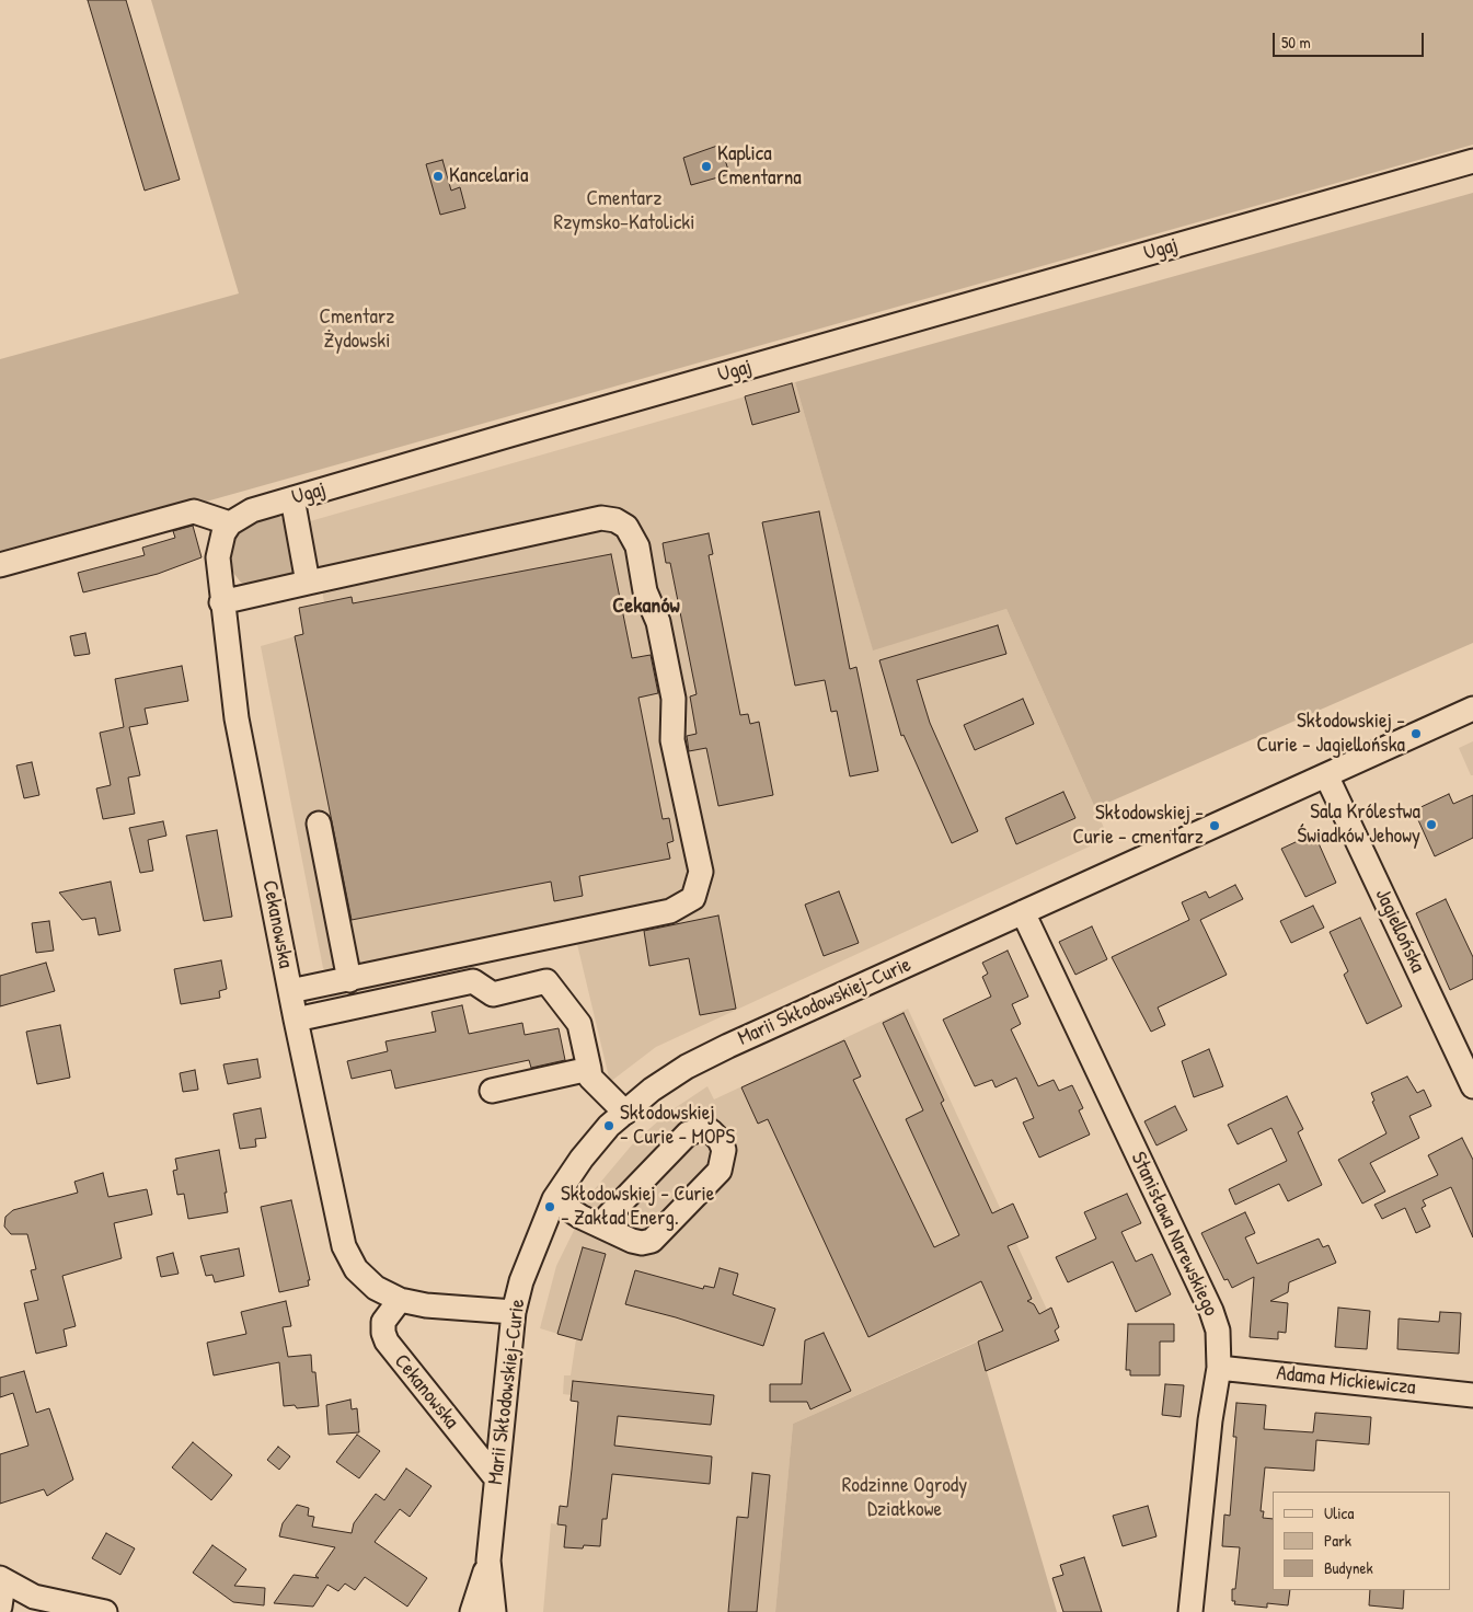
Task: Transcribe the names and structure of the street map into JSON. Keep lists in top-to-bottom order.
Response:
{
  "streets": {
    "street": [
      "Ugaj",
      "Cekanowska",
      "Jagiellońska",
      "Marii Skłodowskiej-Curie",
      "Stanisława Narewskiego",
      "Adama Mickiewicza"
    ]
  },
  "crossings": [
    ["Ugaj", "Cekanowska"],
    ["Cekanowska", "Marii Skłodowskiej-Curie"],
    ["Jagiellońska", "Marii Skłodowskiej-Curie"],
    ["Marii Skłodowskiej-Curie", "Stanisława Narewskiego"],
    ["Stanisława Narewskiego", "Adama Mickiewicza"]
  ],
  "districts": ["Cekanów"],
  "parks": ["Cmentarz Rzymsko–Katolicki", "Cmentarz Żydowski", "Rodzinne Ogrody Działkowe"],
  "places": [
    "Kaplica Cmentarna",
    "Kancelaria",
    "Skłodowskiej - Curie - Jagiellońska",
    "Sala Królestwa Świadków Jehowy",
    "Skłodowskiej - Curie - cmentarz",
    "Skłodowskiej - Curie - MOPS",
    "Skłodowskiej - Curie - Zakład Energ."
  ],
  "legend": ["Ulica", "Park", "Budynek"],
  "scale_bar": "50 m"
}
